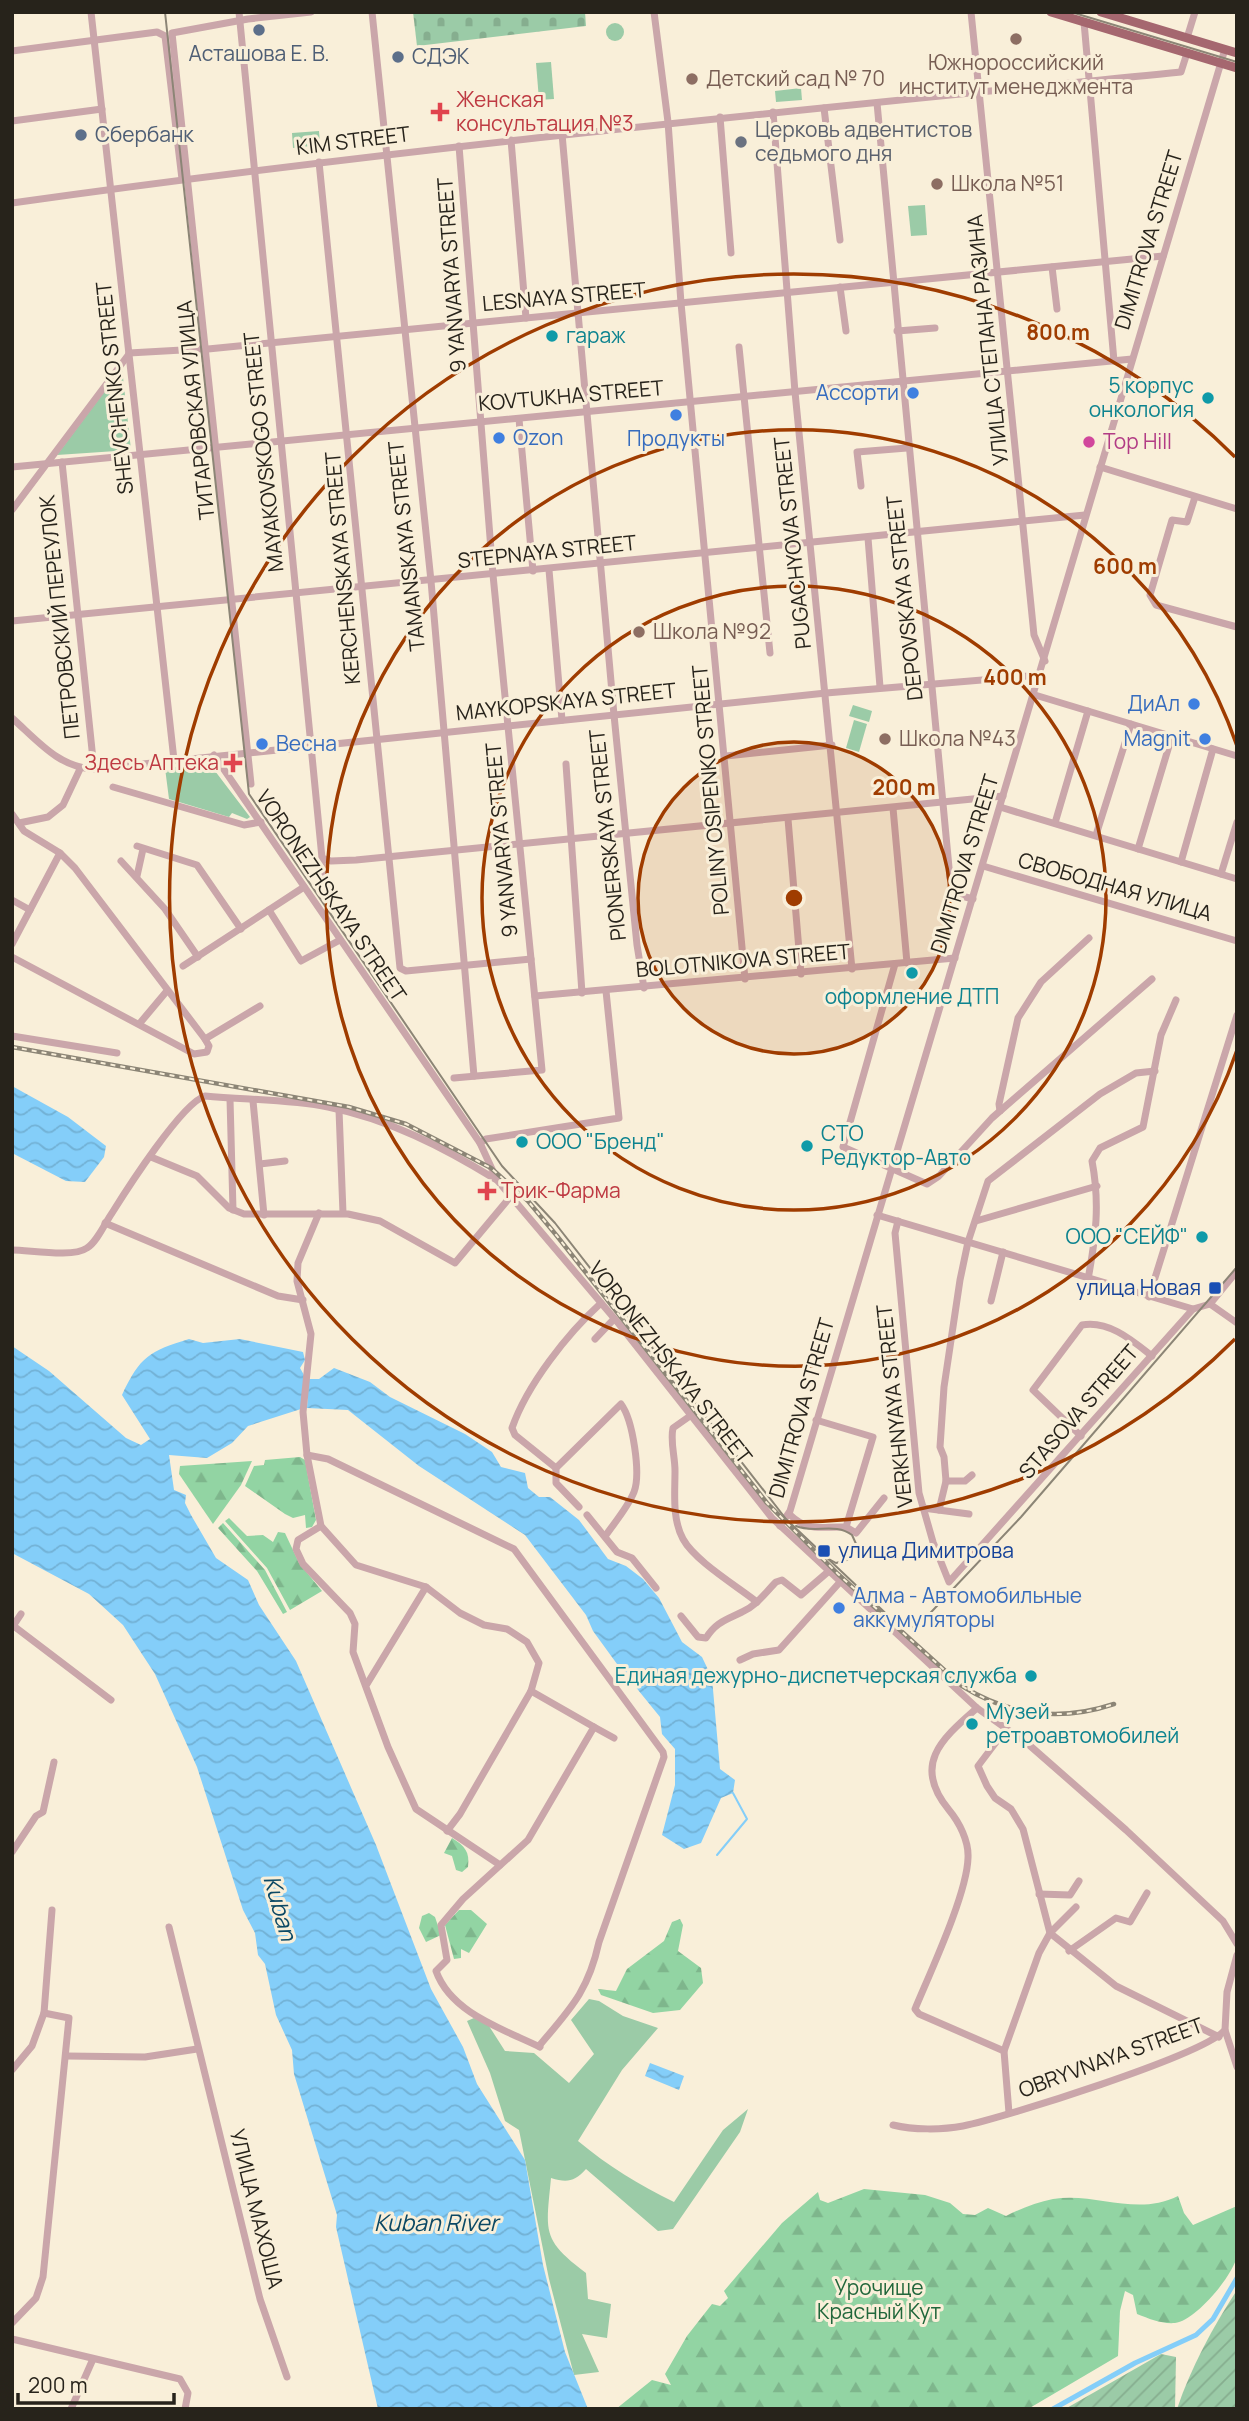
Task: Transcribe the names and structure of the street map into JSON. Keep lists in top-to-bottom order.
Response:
{
  "streets": {
    "street": [
      "KIM STREET",
      "DIMITROVA STREET",
      "9 YANVARYA STREET",
      "LESNAYA STREET",
      "УЛИЦА СТЕПАНА РАЗИНА",
      "SHEVCHENKO STREET",
      "KOVTUKHA STREET",
      "ТИТАРОВСКАЯ УЛИЦА",
      "MAYAKOVSKOGO STREET",
      "PUGACHYOVA STREET",
      "TAMANSKAYA STREET",
      "STEPNAYA STREET",
      "KERCHENSKAYA STREET",
      "DEPOVSKAYA STREET",
      "ПЕТРОВСКИЙ ПЕРЕУЛОК",
      "MAYKOPSKAYA STREET",
      "POLINY OSIPENKO STREET",
      "PIONERSKAYA STREET",
      "СВОБОДНАЯ УЛИЦА",
      "VORONEZHSKAYA STREET",
      "BOLOTNIKOVA STREET",
      "VERKHNYAYA STREET",
      "STASOVA STREET",
      "OBRYVNAYA STREET",
      "УЛИЦА МАХОША"
    ]
  },
  "crossings": [
    ["KIM STREET", "9 YANVARYA STREET"],
    ["KIM STREET", "УЛИЦА СТЕПАНА РАЗИНА"],
    ["KIM STREET", "SHEVCHENKO STREET"],
    ["KIM STREET", "ТИТАРОВСКАЯ УЛИЦА"],
    ["KIM STREET", "MAYAKOVSKOGO STREET"],
    ["KIM STREET", "PUGACHYOVA STREET"],
    ["KIM STREET", "TAMANSKAYA STREET"],
    ["KIM STREET", "KERCHENSKAYA STREET"],
    ["KIM STREET", "DEPOVSKAYA STREET"],
    ["KIM STREET", "POLINY OSIPENKO STREET"],
    ["KIM STREET", "PIONERSKAYA STREET"],
    ["DIMITROVA STREET", "LESNAYA STREET"],
    ["DIMITROVA STREET", "УЛИЦА СТЕПАНА РАЗИНА"],
    ["DIMITROVA STREET", "KOVTUKHA STREET"],
    ["DIMITROVA STREET", "STEPNAYA STREET"],
    ["DIMITROVA STREET", "DEPOVSKAYA STREET"],
    ["DIMITROVA STREET", "MAYKOPSKAYA STREET"],
    ["DIMITROVA STREET", "СВОБОДНАЯ УЛИЦА"],
    ["DIMITROVA STREET", "VORONEZHSKAYA STREET"],
    ["DIMITROVA STREET", "BOLOTNIKOVA STREET"],
    ["9 YANVARYA STREET", "LESNAYA STREET"],
    ["9 YANVARYA STREET", "KOVTUKHA STREET"],
    ["9 YANVARYA STREET", "TAMANSKAYA STREET"],
    ["9 YANVARYA STREET", "STEPNAYA STREET"],
    ["9 YANVARYA STREET", "MAYKOPSKAYA STREET"],
    ["9 YANVARYA STREET", "BOLOTNIKOVA STREET"],
    ["LESNAYA STREET", "УЛИЦА СТЕПАНА РАЗИНА"],
    ["LESNAYA STREET", "SHEVCHENKO STREET"],
    ["LESNAYA STREET", "ТИТАРОВСКАЯ УЛИЦА"],
    ["LESNAYA STREET", "MAYAKOVSKOGO STREET"],
    ["LESNAYA STREET", "PUGACHYOVA STREET"],
    ["LESNAYA STREET", "TAMANSKAYA STREET"],
    ["LESNAYA STREET", "KERCHENSKAYA STREET"],
    ["LESNAYA STREET", "DEPOVSKAYA STREET"],
    ["LESNAYA STREET", "POLINY OSIPENKO STREET"],
    ["LESNAYA STREET", "PIONERSKAYA STREET"],
    ["УЛИЦА СТЕПАНА РАЗИНА", "KOVTUKHA STREET"],
    ["УЛИЦА СТЕПАНА РАЗИНА", "STEPNAYA STREET"],
    ["SHEVCHENKO STREET", "KOVTUKHA STREET"],
    ["SHEVCHENKO STREET", "STEPNAYA STREET"],
    ["SHEVCHENKO STREET", "MAYKOPSKAYA STREET"],
    ["KOVTUKHA STREET", "ТИТАРОВСКАЯ УЛИЦА"],
    ["KOVTUKHA STREET", "MAYAKOVSKOGO STREET"],
    ["KOVTUKHA STREET", "PUGACHYOVA STREET"],
    ["KOVTUKHA STREET", "TAMANSKAYA STREET"],
    ["KOVTUKHA STREET", "KERCHENSKAYA STREET"],
    ["KOVTUKHA STREET", "DEPOVSKAYA STREET"],
    ["KOVTUKHA STREET", "ПЕТРОВСКИЙ ПЕРЕУЛОК"],
    ["KOVTUKHA STREET", "POLINY OSIPENKO STREET"],
    ["KOVTUKHA STREET", "PIONERSKAYA STREET"],
    ["ТИТАРОВСКАЯ УЛИЦА", "STEPNAYA STREET"],
    ["ТИТАРОВСКАЯ УЛИЦА", "MAYKOPSKAYA STREET"],
    ["MAYAKOVSKOGO STREET", "STEPNAYA STREET"],
    ["MAYAKOVSKOGO STREET", "MAYKOPSKAYA STREET"],
    ["PUGACHYOVA STREET", "STEPNAYA STREET"],
    ["PUGACHYOVA STREET", "MAYKOPSKAYA STREET"],
    ["PUGACHYOVA STREET", "BOLOTNIKOVA STREET"],
    ["TAMANSKAYA STREET", "STEPNAYA STREET"],
    ["TAMANSKAYA STREET", "KERCHENSKAYA STREET"],
    ["TAMANSKAYA STREET", "MAYKOPSKAYA STREET"],
    ["STEPNAYA STREET", "KERCHENSKAYA STREET"],
    ["STEPNAYA STREET", "DEPOVSKAYA STREET"],
    ["STEPNAYA STREET", "ПЕТРОВСКИЙ ПЕРЕУЛОК"],
    ["STEPNAYA STREET", "POLINY OSIPENKO STREET"],
    ["STEPNAYA STREET", "PIONERSKAYA STREET"],
    ["KERCHENSKAYA STREET", "MAYKOPSKAYA STREET"],
    ["DEPOVSKAYA STREET", "MAYKOPSKAYA STREET"],
    ["ПЕТРОВСКИЙ ПЕРЕУЛОК", "MAYKOPSKAYA STREET"],
    ["MAYKOPSKAYA STREET", "POLINY OSIPENKO STREET"],
    ["MAYKOPSKAYA STREET", "PIONERSKAYA STREET"],
    ["MAYKOPSKAYA STREET", "VORONEZHSKAYA STREET"],
    ["POLINY OSIPENKO STREET", "BOLOTNIKOVA STREET"],
    ["PIONERSKAYA STREET", "BOLOTNIKOVA STREET"],
    ["VERKHNYAYA STREET", "STASOVA STREET"]
  ],
  "water": ["Kuban", "Kuban River"],
  "parks": ["Урочище Красный Кут"],
  "places": {
    "other": [
      "Асташова Е. В.",
      "Южнороссийский институт менеджмента",
      "СДЭК",
      "Детский сад № 70",
      "Сбербанк",
      "Церковь адвентистов седьмого дня",
      "Школа №51",
      "гараж",
      "Ассорти",
      "5 корпус онкология",
      "Продукты",
      "Ozon",
      "Top Hill",
      "Школа №92",
      "ДиАл",
      "Школа №43",
      "Magnit",
      "Весна",
      "оформление ДТП",
      "ООО \"Бренд\"",
      "СТО Редуктор-Авто",
      "ООО \"СЕЙФ\"",
      "Алма - Автомобильные аккумуляторы",
      "Единая дежурно-диспетчерская служба",
      "Музей ретроавтомобилей"
    ],
    "health": ["Женская консультация №3", "Здесь Аптека", "Трик-Фарма"],
    "transit": ["улица Новая", "улица Димитрова"]
  },
  "scale_bar": "200 m",
  "rings": [
    "800 m",
    "600 m",
    "400 m",
    "200 m"
  ]
}
